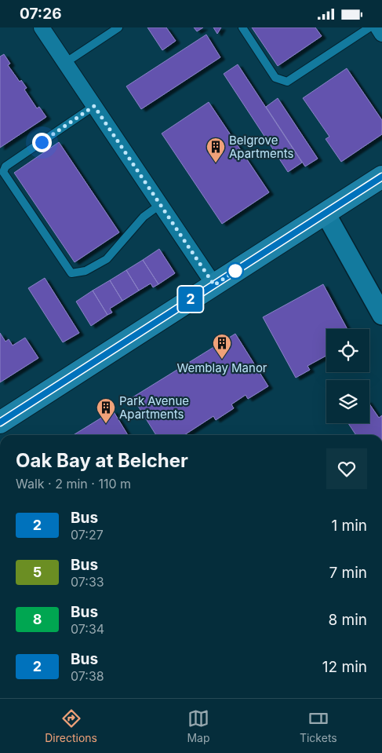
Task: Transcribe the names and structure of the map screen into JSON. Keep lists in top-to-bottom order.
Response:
{
  "places": {
    "building": ["Belgrove Apartments", "Wemblay Manor", "Park Avenue Apartments"]
  },
  "lines": ["bus line 2"],
  "page": {
    "status": "07:26",
    "on_map": "2",
    "heading": ["Oak Bay at Belcher", "Walk · 2 min · 110 m"],
    "list": [
      {
        "mark": "2",
        "name": "Bus",
        "note": "07:27",
        "value": "1 min"
      },
      {
        "mark": "5",
        "name": "Bus",
        "note": "07:33",
        "value": "7 min"
      },
      {
        "mark": "8",
        "name": "Bus",
        "note": "07:34",
        "value": "8 min"
      },
      {
        "mark": "2",
        "name": "Bus",
        "note": "07:38",
        "value": "12 min"
      }
    ],
    "tabs": ["Directions", "Map", "Tickets"]
  }
}
